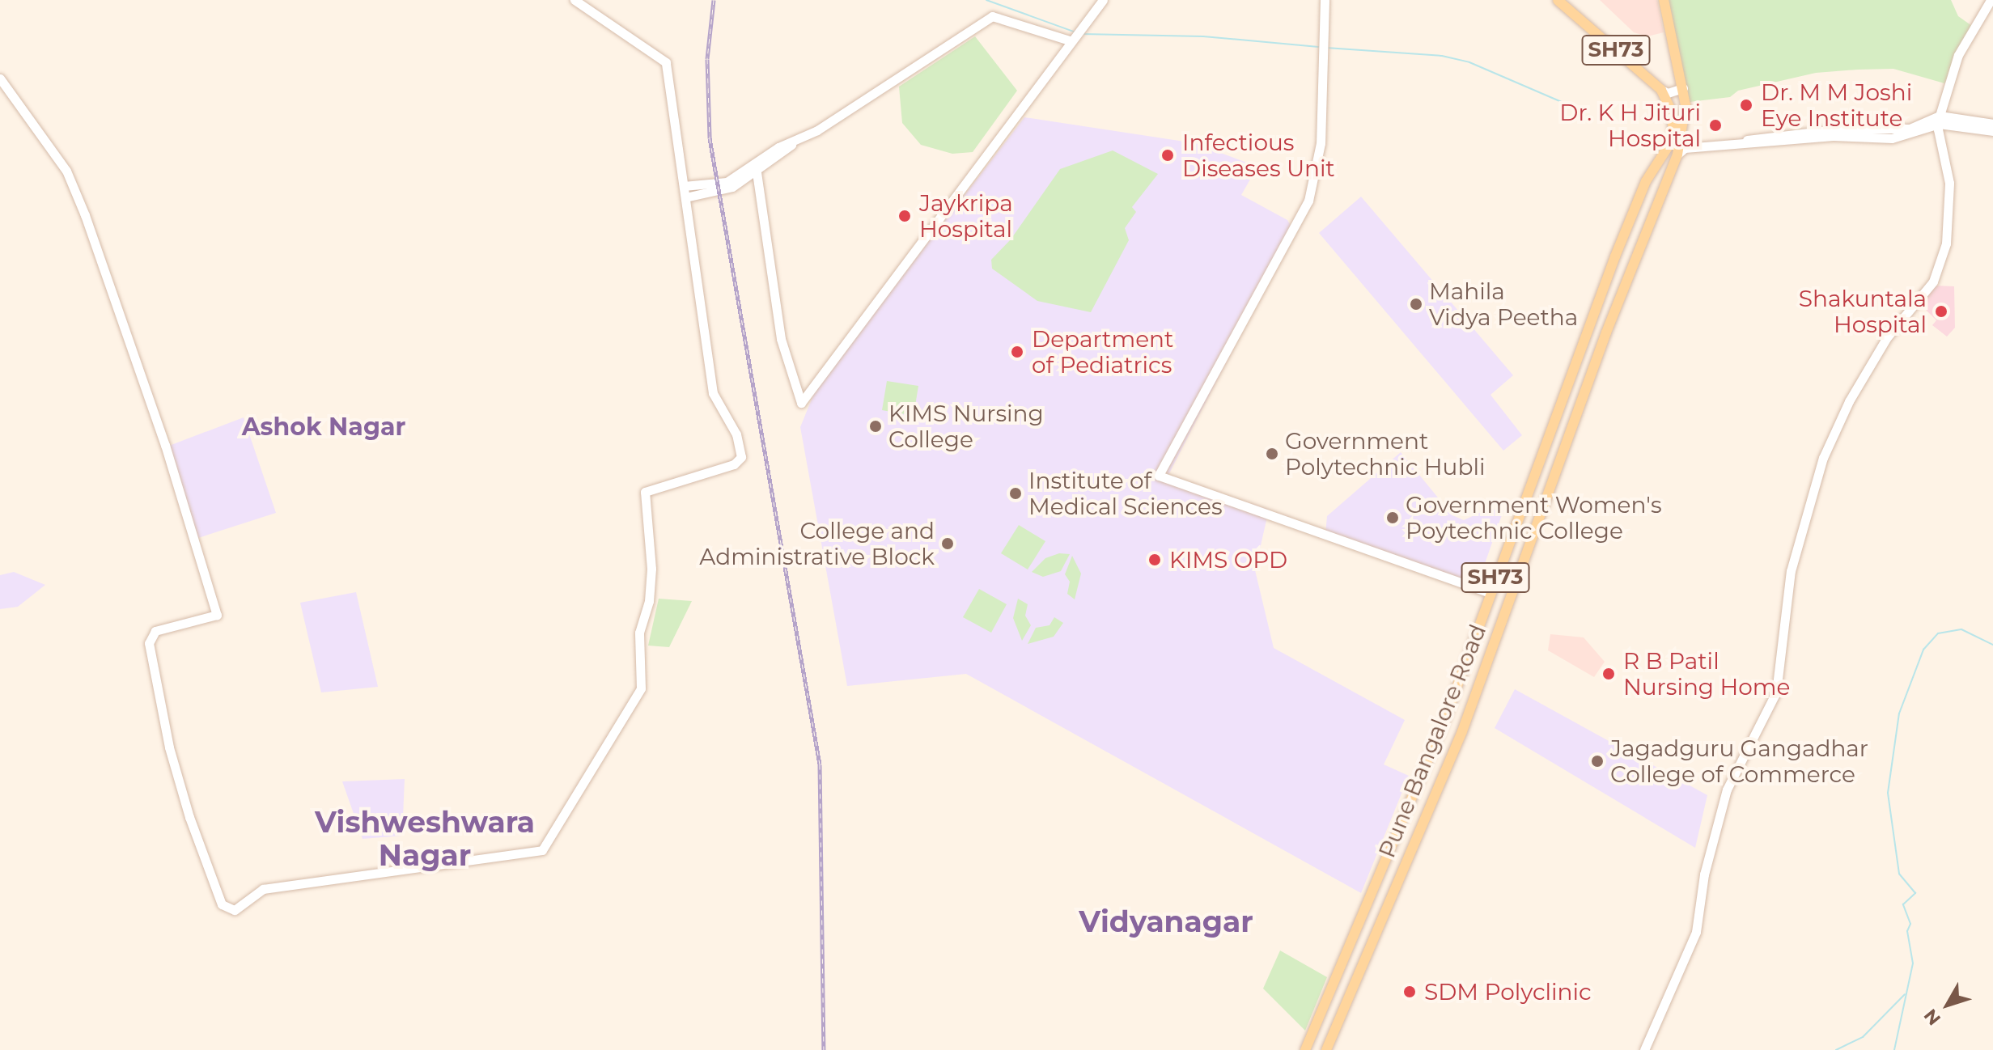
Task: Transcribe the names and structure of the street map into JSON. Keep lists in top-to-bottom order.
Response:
{
  "streets": {
    "main road": ["SH73", "Pune Bangalore Road"]
  },
  "crossings": [
    ["SH73", "Pune Bangalore Road"]
  ],
  "districts": ["Ashok Nagar", "Vishweshwara Nagar", "Vidyanagar"],
  "places": [
    "Dr. M M Joshi Eye Institute",
    "Dr. K H Jituri Hospital",
    "Infectious Diseases Unit",
    "Jaykripa Hospital",
    "Mahila Vidya Peetha",
    "Shakuntala Hospital",
    "Department of Pediatrics",
    "KIMS Nursing College",
    "Government Polytechnic Hubli",
    "Institute of Medical Sciences",
    "Government Women's Poytechnic College",
    "College and Administrative Block",
    "KIMS OPD",
    "R B Patil Nursing Home",
    "Jagadguru Gangadhar College of Commerce",
    "SDM Polyclinic"
  ],
  "north": "bottom left"
}
